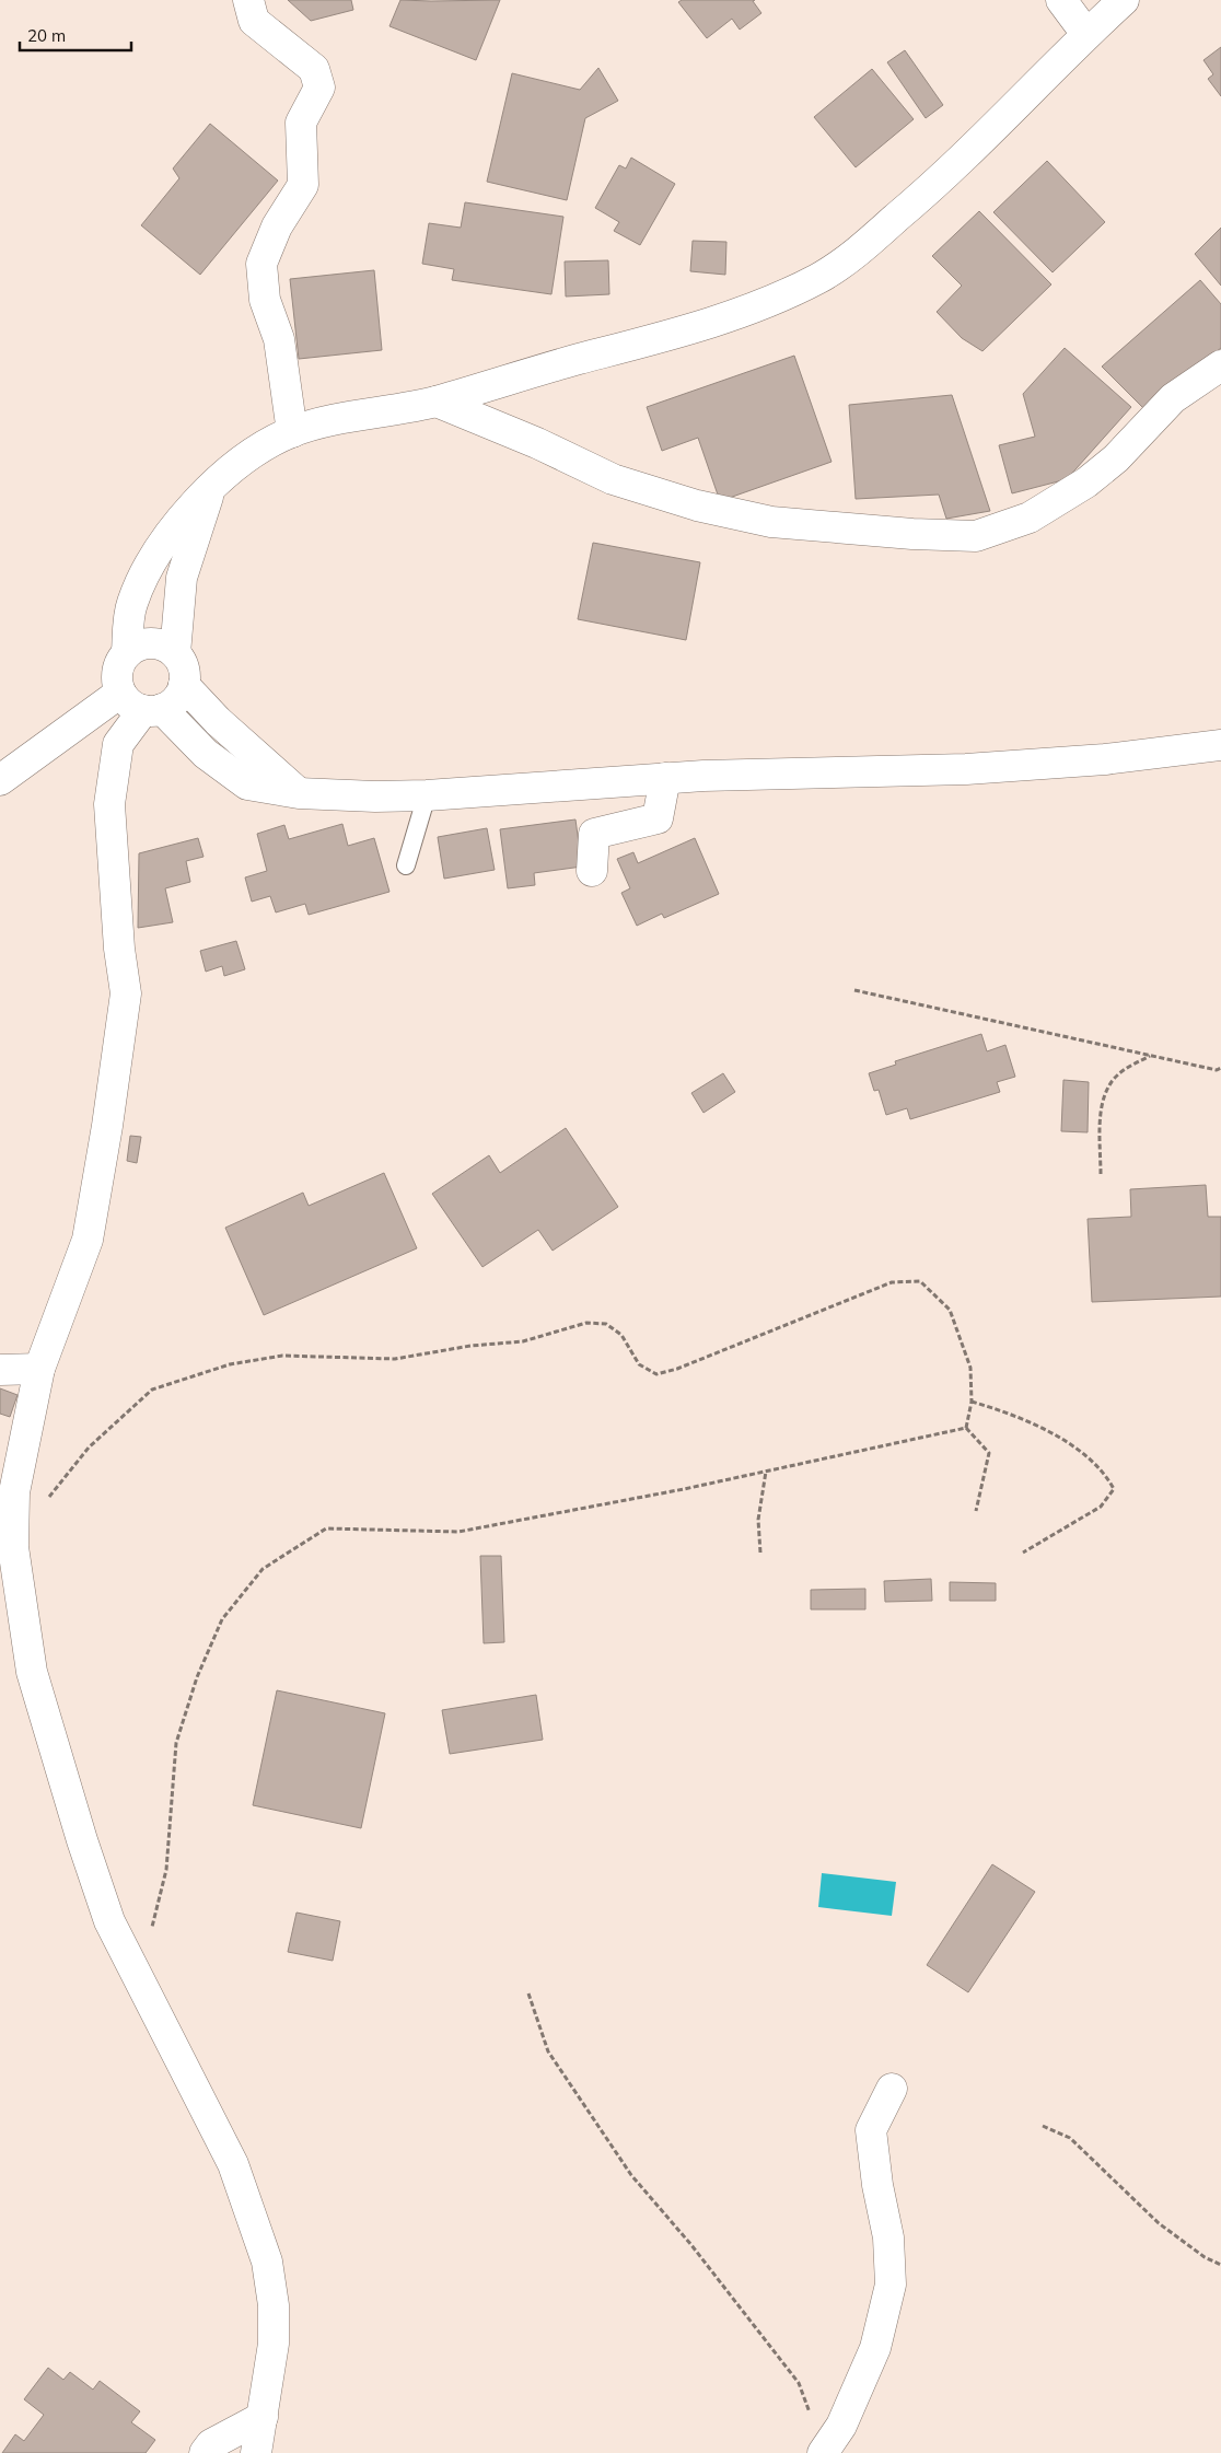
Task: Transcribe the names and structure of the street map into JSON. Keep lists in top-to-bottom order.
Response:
{
  "scale_bar": "20 m"
}
